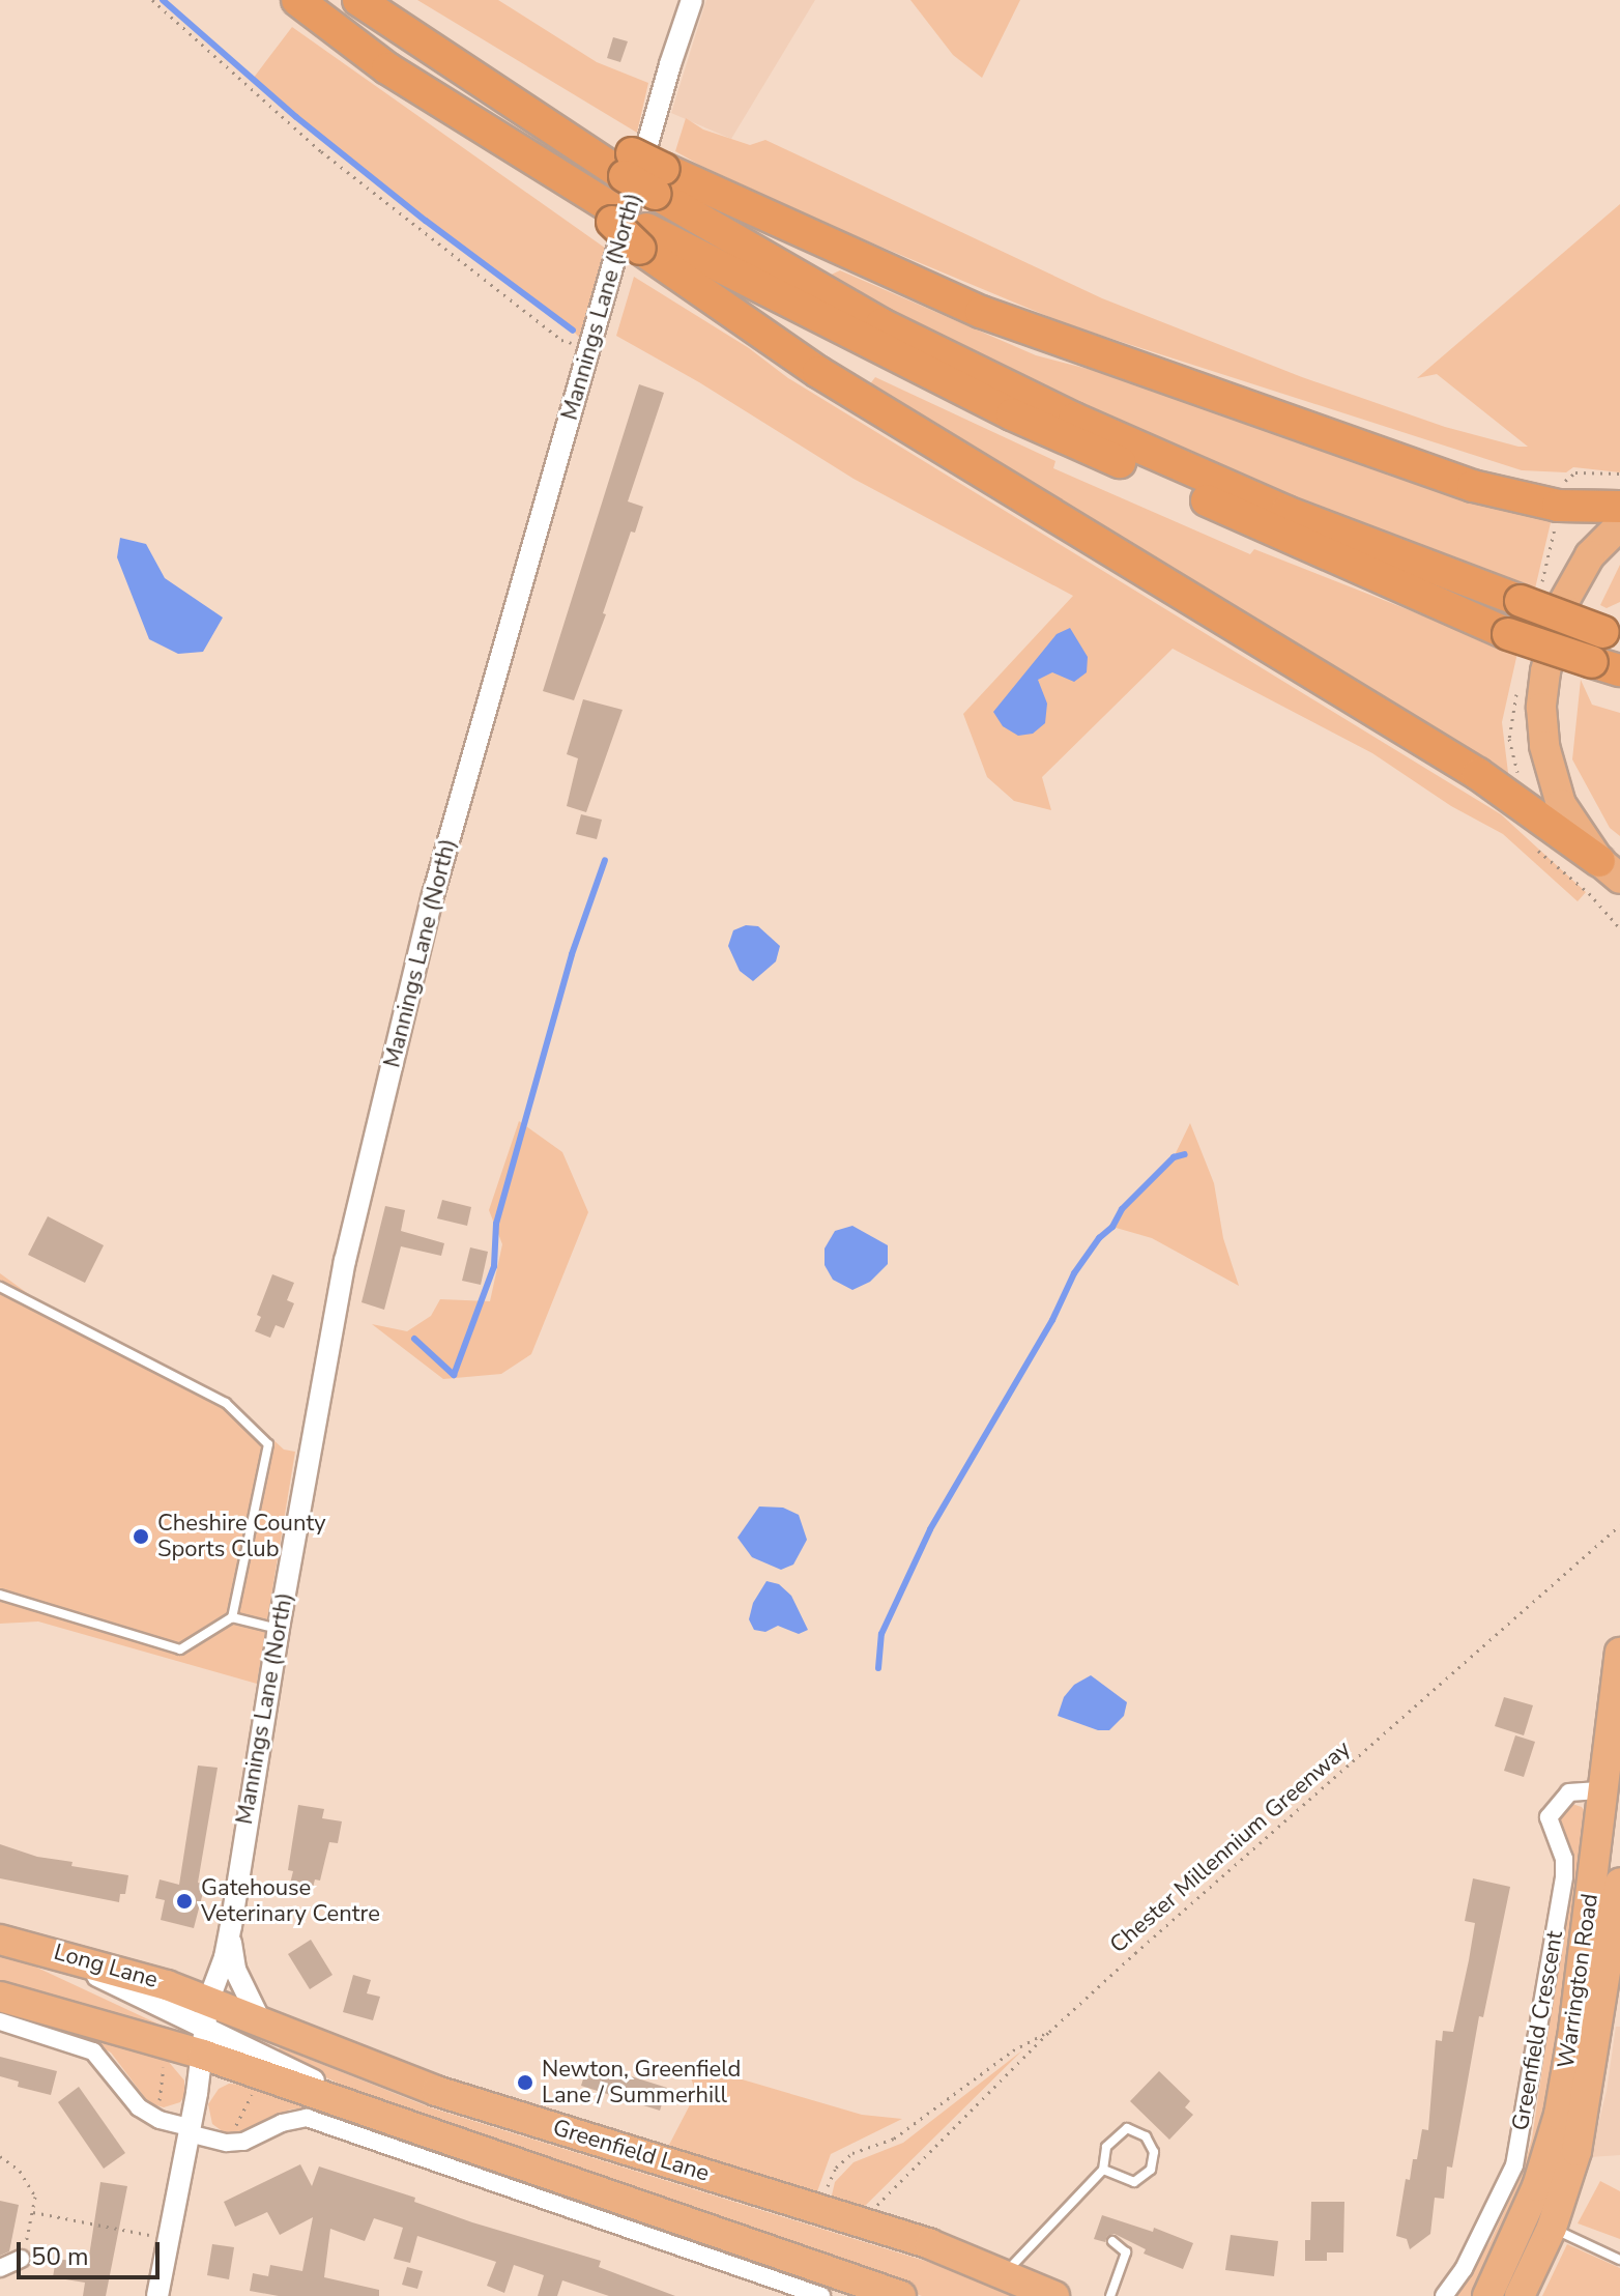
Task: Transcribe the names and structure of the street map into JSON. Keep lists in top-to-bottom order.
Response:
{
  "streets": {
    "highway": ["Long Lane", "Warrington Road", "Greenfield Lane"],
    "street": ["Mannings Lane (North)", "Greenfield Crescent"],
    "path": ["Chester Millennium Greenway"]
  },
  "crossings": [
    ["Mannings Lane (North)", "Long Lane"],
    ["Mannings Lane (North)", "Greenfield Lane"],
    ["Long Lane", "Greenfield Lane"],
    ["Warrington Road", "Greenfield Crescent"]
  ],
  "places": ["Cheshire County Sports Club", "Gatehouse Veterinary Centre", "Newton, Greenfield Lane / Summerhill"],
  "scale_bar": "50 m"
}
